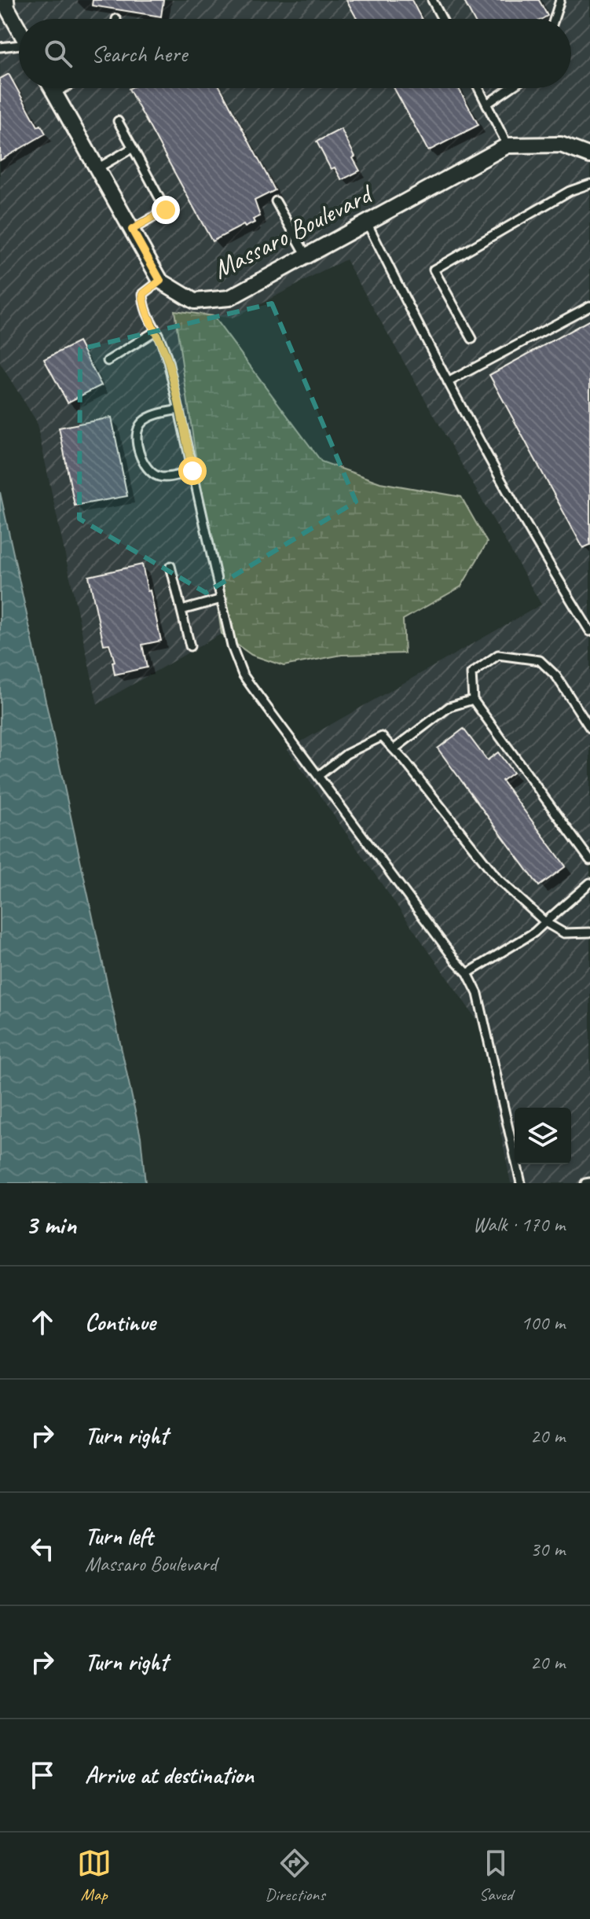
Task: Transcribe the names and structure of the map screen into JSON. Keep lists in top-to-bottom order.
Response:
{
  "streets": {
    "street": ["Massaro Boulevard"]
  },
  "page": {
    "search": "Search here",
    "heading": ["3 min", "Walk · 170 m"],
    "list": [
      ["Continue", "100 m"],
      ["Turn right", "20 m"],
      ["Turn left", "Massaro Boulevard", "30 m"],
      ["Turn right", "20 m"],
      "Arrive at destination"
    ],
    "nav": ["Map", "Directions", "Saved"]
  }
}
